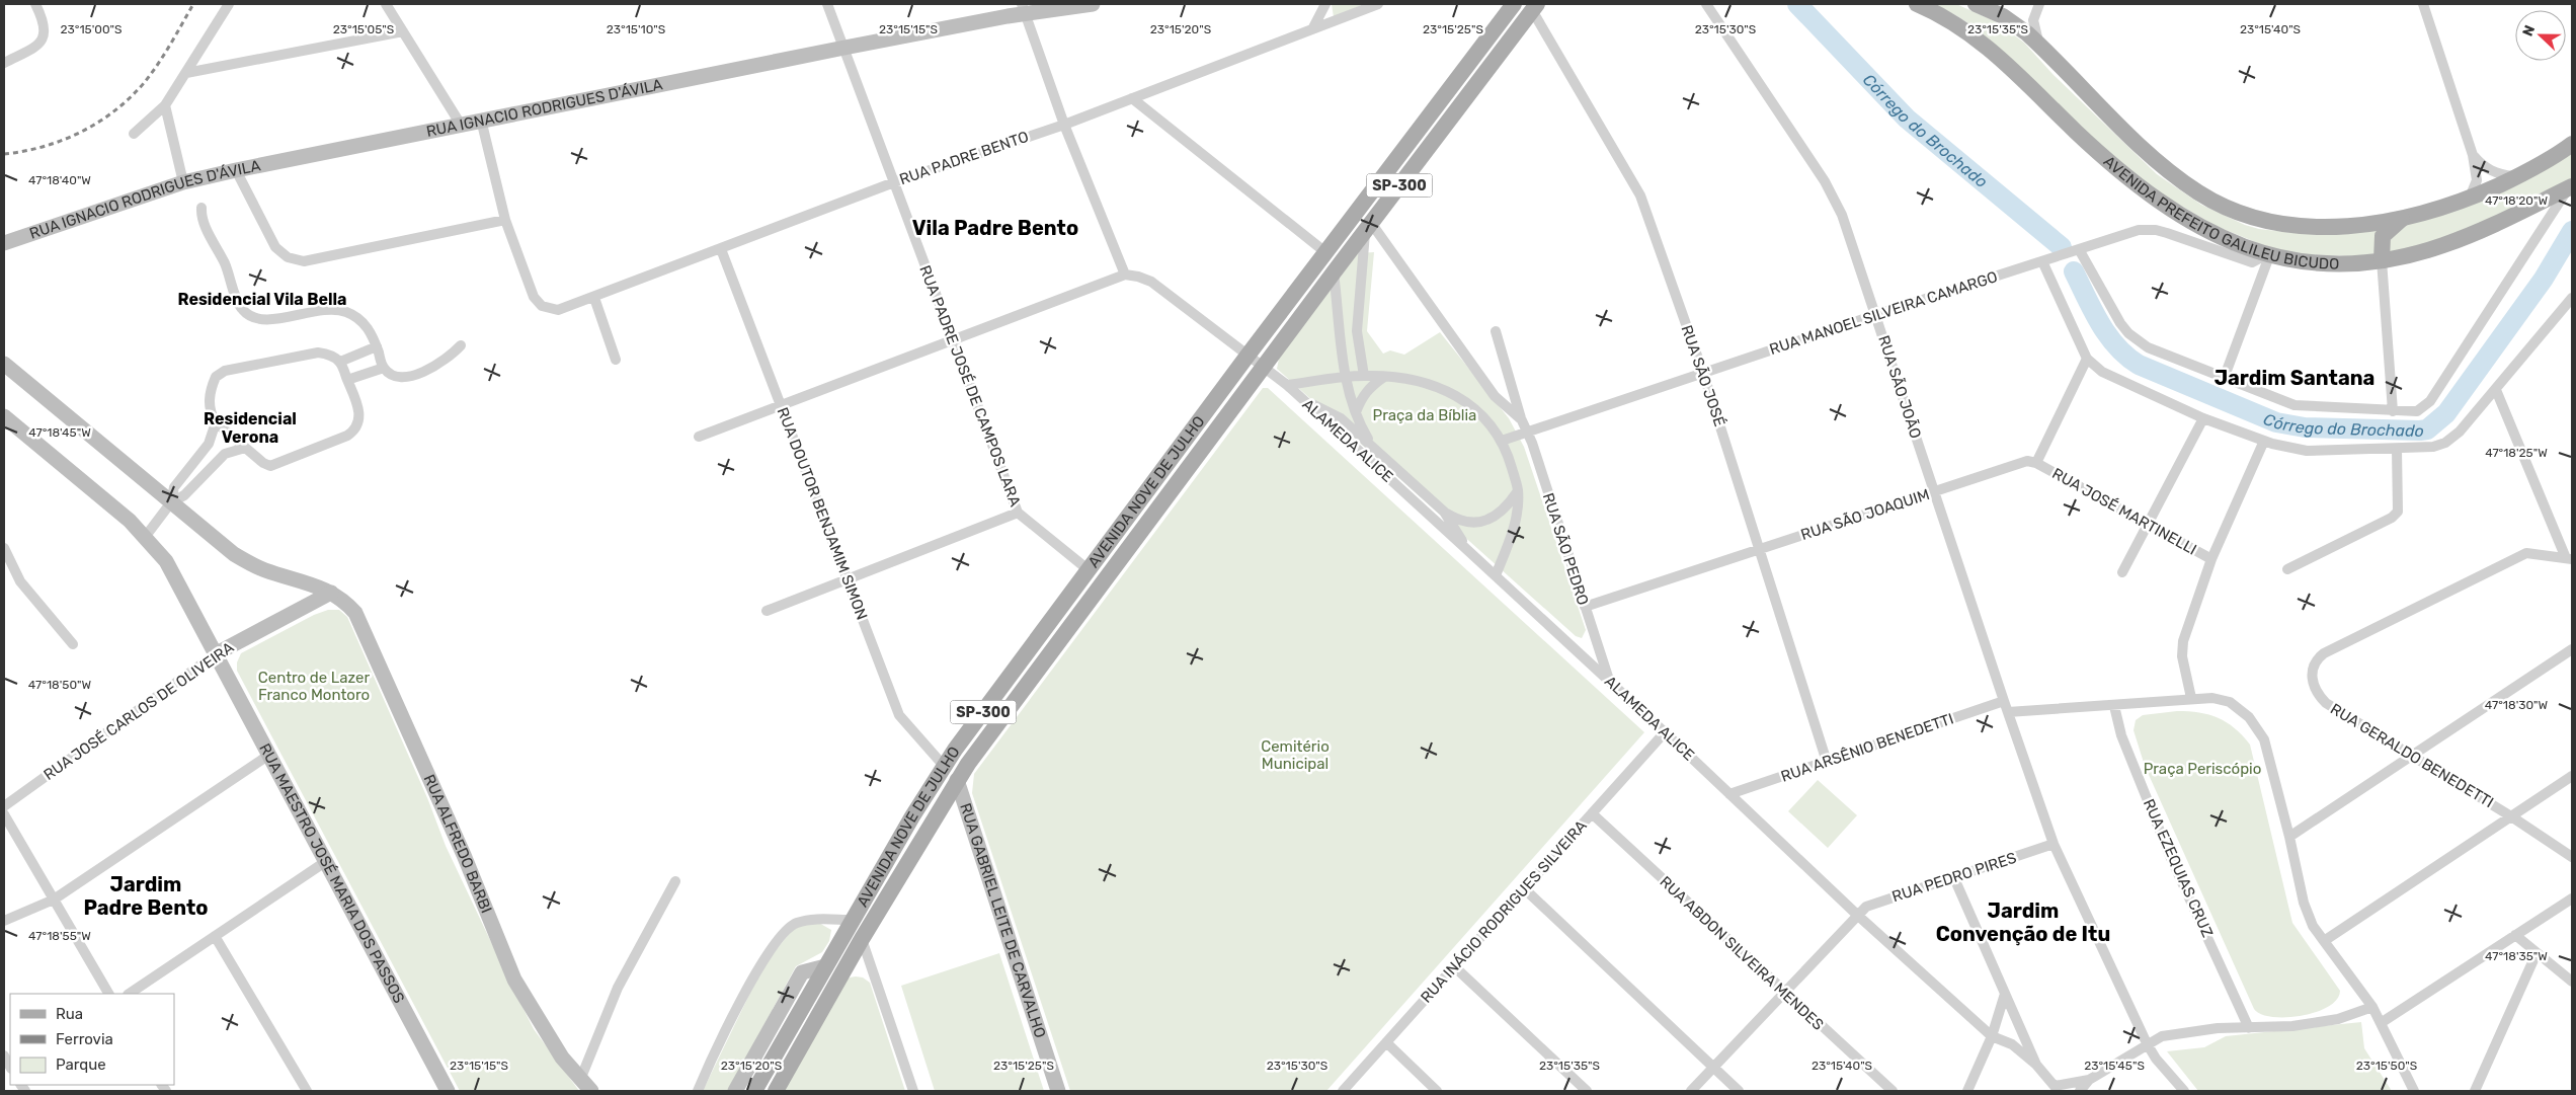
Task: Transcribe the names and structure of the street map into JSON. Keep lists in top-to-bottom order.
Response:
{
  "streets": {
    "main road": ["SP-300", "AVENIDA PREFEITO GALILEU BICUDO", "AVENIDA NOVE DE JULHO"],
    "street": [
      "RUA IGNACIO RODRIGUES D'ÁVILA",
      "RUA PADRE BENTO",
      "RUA MANOEL SILVEIRA CAMARGO",
      "RUA SÃO JOSÉ",
      "RUA PADRE JOSÉ DE CAMPOS LARA",
      "RUA SÃO JOÃO",
      "ALAMEDA ALICE",
      "RUA JOSÉ MARTINELLI",
      "RUA DOUTOR BENJAMIM SIMON",
      "RUA SÃO JOAQUIM",
      "RUA SÃO PEDRO",
      "RUA JOSÉ CARLOS DE OLIVEIRA",
      "RUA ARSÊNIO BENEDETTI",
      "RUA GERALDO BENEDETTI",
      "RUA ALFREDO BARBI",
      "RUA EZEQUIAS CRUZ",
      "RUA MAESTRO JOSÉ MARIA DOS PASSOS",
      "RUA PEDRO PIRES",
      "RUA INÁCIO RODRIGUES SILVEIRA",
      "RUA GABRIEL LEITE DE CARVALHO",
      "RUA ABDON SILVEIRA MENDES"
    ]
  },
  "crossings": [
    ["RUA IGNACIO RODRIGUES D'ÁVILA", "RUA PADRE JOSÉ DE CAMPOS LARA"],
    ["RUA PADRE BENTO", "RUA PADRE JOSÉ DE CAMPOS LARA"],
    ["RUA PADRE BENTO", "RUA DOUTOR BENJAMIM SIMON"],
    ["SP-300", "RUA SÃO JOSÉ"],
    ["SP-300", "ALAMEDA ALICE"],
    ["SP-300", "AVENIDA NOVE DE JULHO"],
    ["SP-300", "RUA SÃO PEDRO"],
    ["AVENIDA PREFEITO GALILEU BICUDO", "RUA MANOEL SILVEIRA CAMARGO"],
    ["RUA MANOEL SILVEIRA CAMARGO", "RUA SÃO JOSÉ"],
    ["RUA MANOEL SILVEIRA CAMARGO", "RUA SÃO JOÃO"],
    ["RUA MANOEL SILVEIRA CAMARGO", "RUA SÃO PEDRO"],
    ["RUA SÃO JOSÉ", "RUA SÃO JOAQUIM"],
    ["RUA SÃO JOSÉ", "RUA ARSÊNIO BENEDETTI"],
    ["RUA PADRE JOSÉ DE CAMPOS LARA", "AVENIDA NOVE DE JULHO"],
    ["RUA SÃO JOÃO", "RUA SÃO JOAQUIM"],
    ["RUA SÃO JOÃO", "RUA ARSÊNIO BENEDETTI"],
    ["RUA SÃO JOÃO", "RUA PEDRO PIRES"],
    ["ALAMEDA ALICE", "AVENIDA NOVE DE JULHO"],
    ["ALAMEDA ALICE", "RUA SÃO PEDRO"],
    ["ALAMEDA ALICE", "RUA ARSÊNIO BENEDETTI"],
    ["ALAMEDA ALICE", "RUA PEDRO PIRES"],
    ["ALAMEDA ALICE", "RUA INÁCIO RODRIGUES SILVEIRA"],
    ["AVENIDA NOVE DE JULHO", "RUA DOUTOR BENJAMIM SIMON"],
    ["AVENIDA NOVE DE JULHO", "RUA GABRIEL LEITE DE CARVALHO"],
    ["RUA JOSÉ MARTINELLI", "RUA SÃO JOAQUIM"],
    ["RUA SÃO JOAQUIM", "RUA SÃO PEDRO"],
    ["RUA JOSÉ CARLOS DE OLIVEIRA", "RUA ALFREDO BARBI"],
    ["RUA JOSÉ CARLOS DE OLIVEIRA", "RUA MAESTRO JOSÉ MARIA DOS PASSOS"],
    ["RUA PEDRO PIRES", "RUA ABDON SILVEIRA MENDES"],
    ["RUA INÁCIO RODRIGUES SILVEIRA", "RUA ABDON SILVEIRA MENDES"]
  ],
  "districts": [
    "Vila Padre Bento",
    "Residencial Vila Bella",
    "Jardim Santana",
    "Residencial Verona",
    "Jardim Padre Bento",
    "Jardim Convenção de Itu"
  ],
  "water": ["Córrego do Brochado"],
  "parks": [
    "Praça da Bíblia",
    "Centro de Lazer Franco Montoro",
    "Cemitério Municipal",
    "Praça Periscópio"
  ],
  "legend": ["Rua", "Ferrovia", "Parque"],
  "north": "left",
  "coordinates": [
    "23°15'00\"S",
    "23°15'05\"S",
    "23°15'10\"S",
    "23°15'15\"S",
    "23°15'20\"S",
    "23°15'25\"S",
    "23°15'30\"S",
    "23°15'35\"S",
    "23°15'40\"S",
    "47°18'40\"W",
    "47°18'20\"W",
    "47°18'45\"W",
    "47°18'25\"W",
    "47°18'50\"W",
    "47°18'30\"W",
    "47°18'55\"W",
    "47°18'35\"W",
    "23°15'45\"S",
    "23°15'50\"S"
  ]
}
